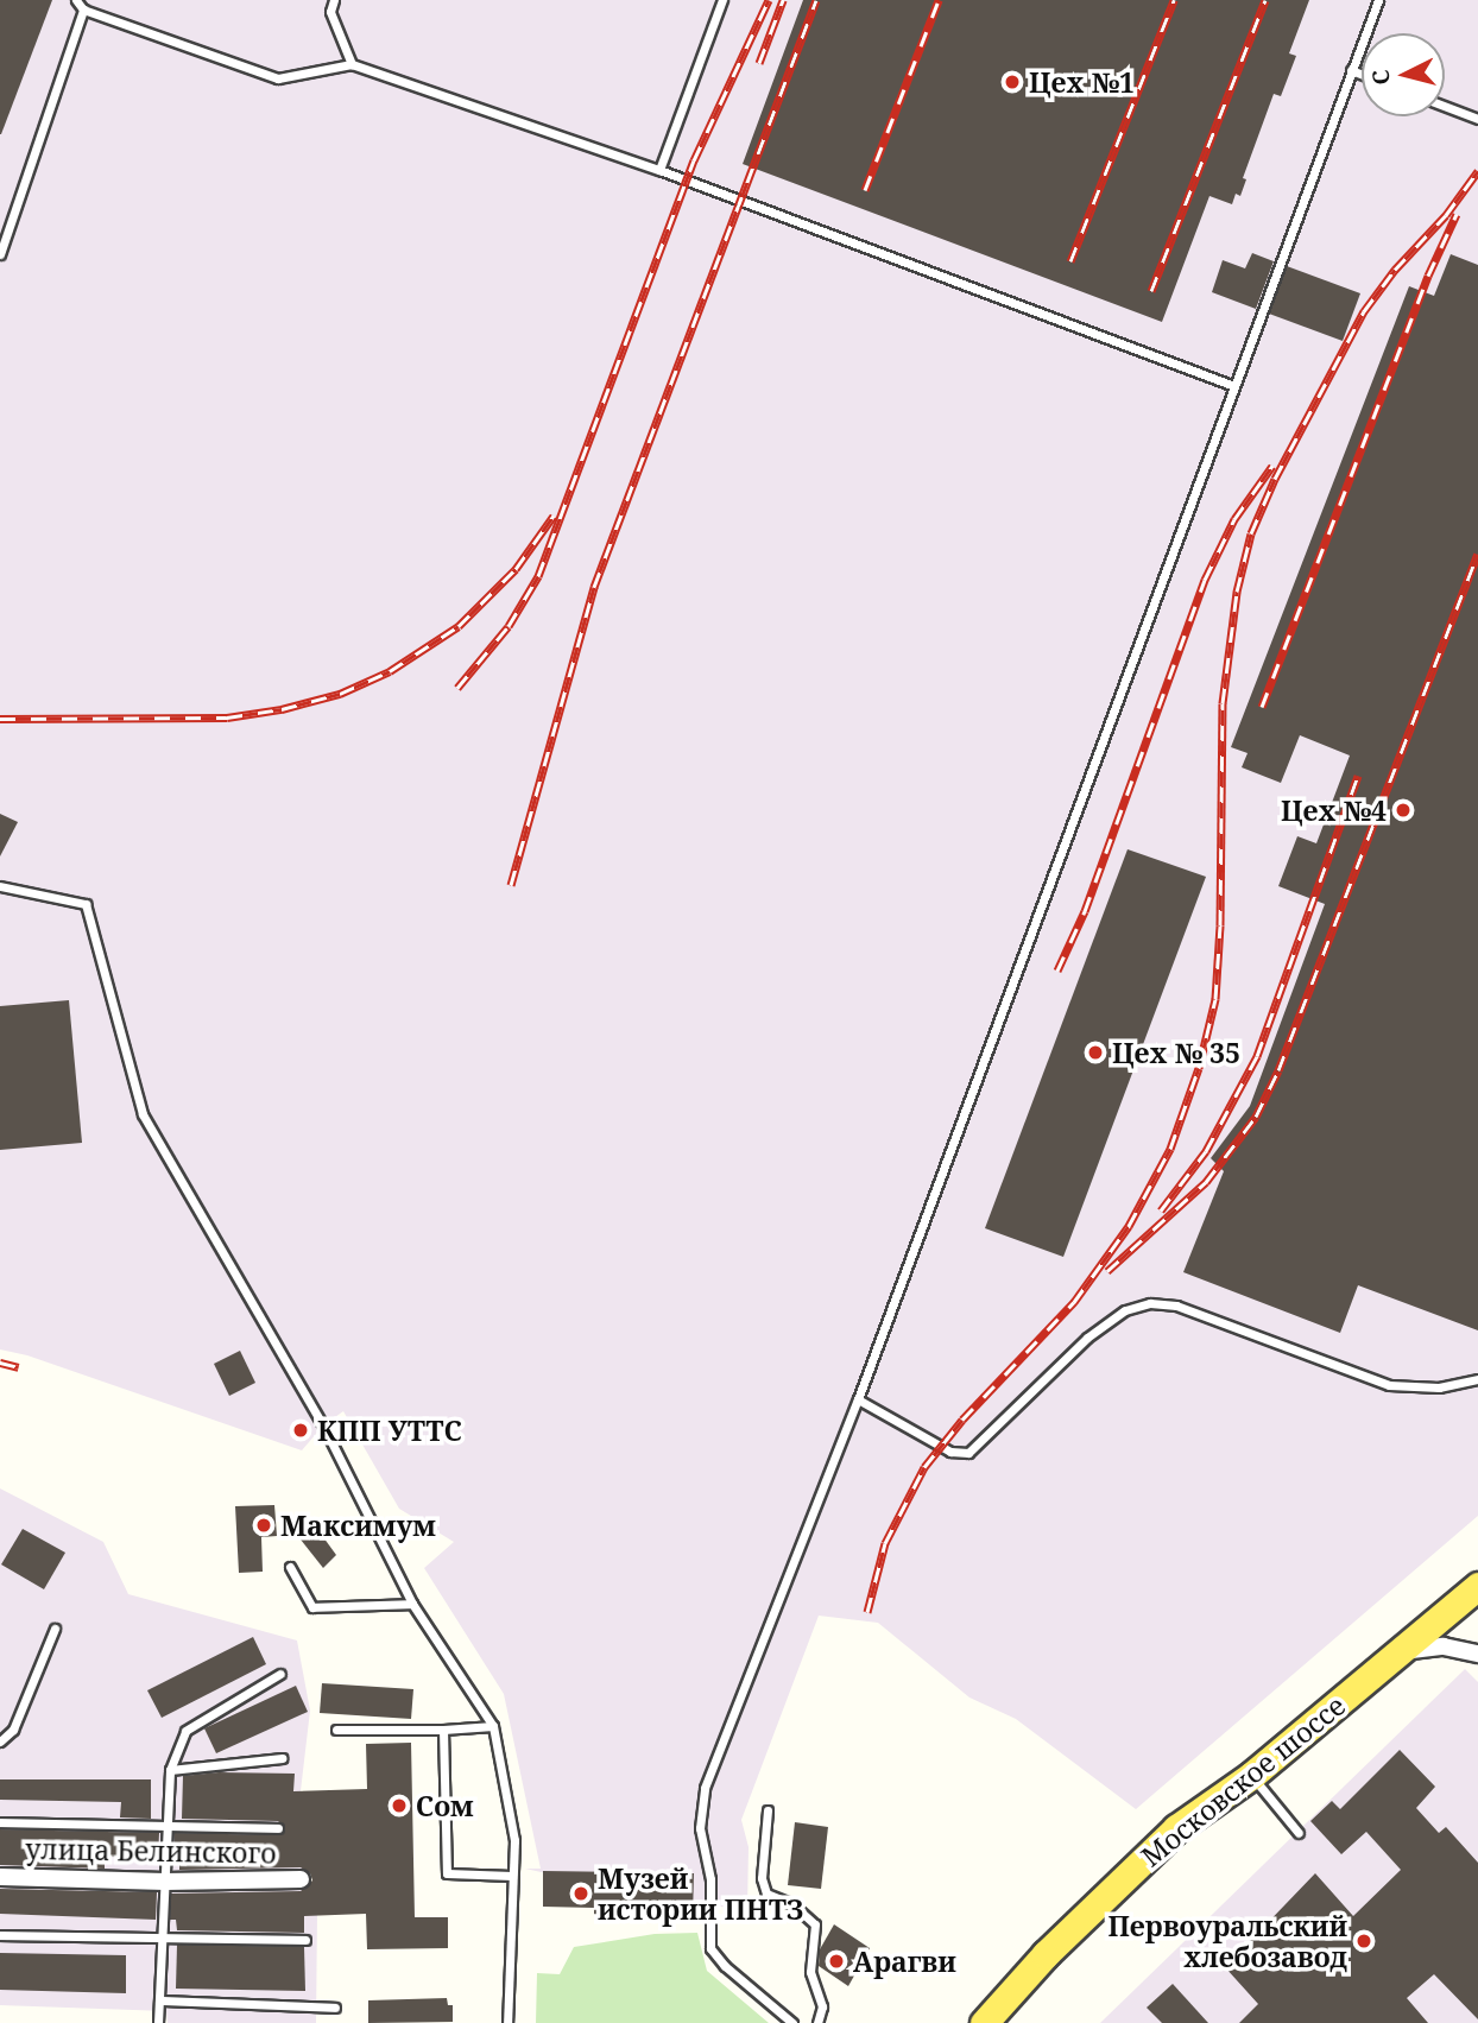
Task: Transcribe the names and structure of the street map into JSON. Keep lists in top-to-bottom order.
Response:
{
  "streets": {
    "main road": ["Московское шоссе"],
    "street": ["улица Белинского"]
  },
  "places": [
    "Цех №1",
    "Цех №4",
    "Цех № 35",
    "КПП УТТС",
    "Максимум",
    "Сом",
    "Музей истории ПНТЗ",
    "Первоуральский хлебозавод",
    "Арагви"
  ],
  "north": "left"
}
